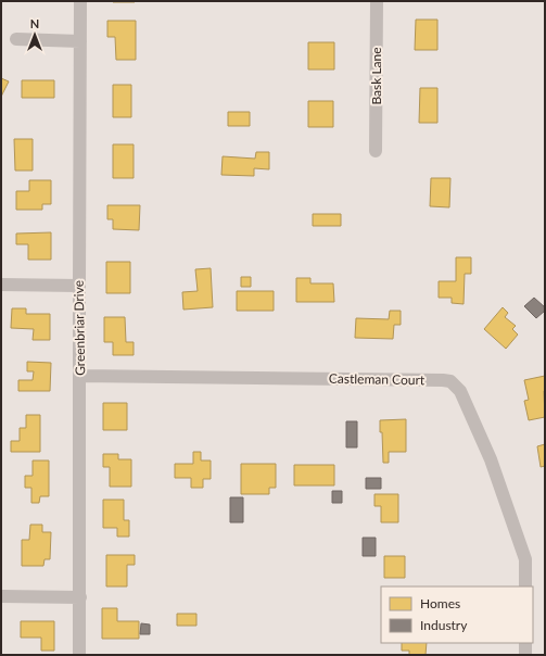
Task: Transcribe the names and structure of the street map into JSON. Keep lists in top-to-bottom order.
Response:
{
  "streets": {
    "street": ["Bask Lane", "Greenbriar Drive", "Castleman Court"]
  },
  "crossings": [
    ["Greenbriar Drive", "Castleman Court"]
  ],
  "legend": ["Homes", "Industry"],
  "north": "top"
}
